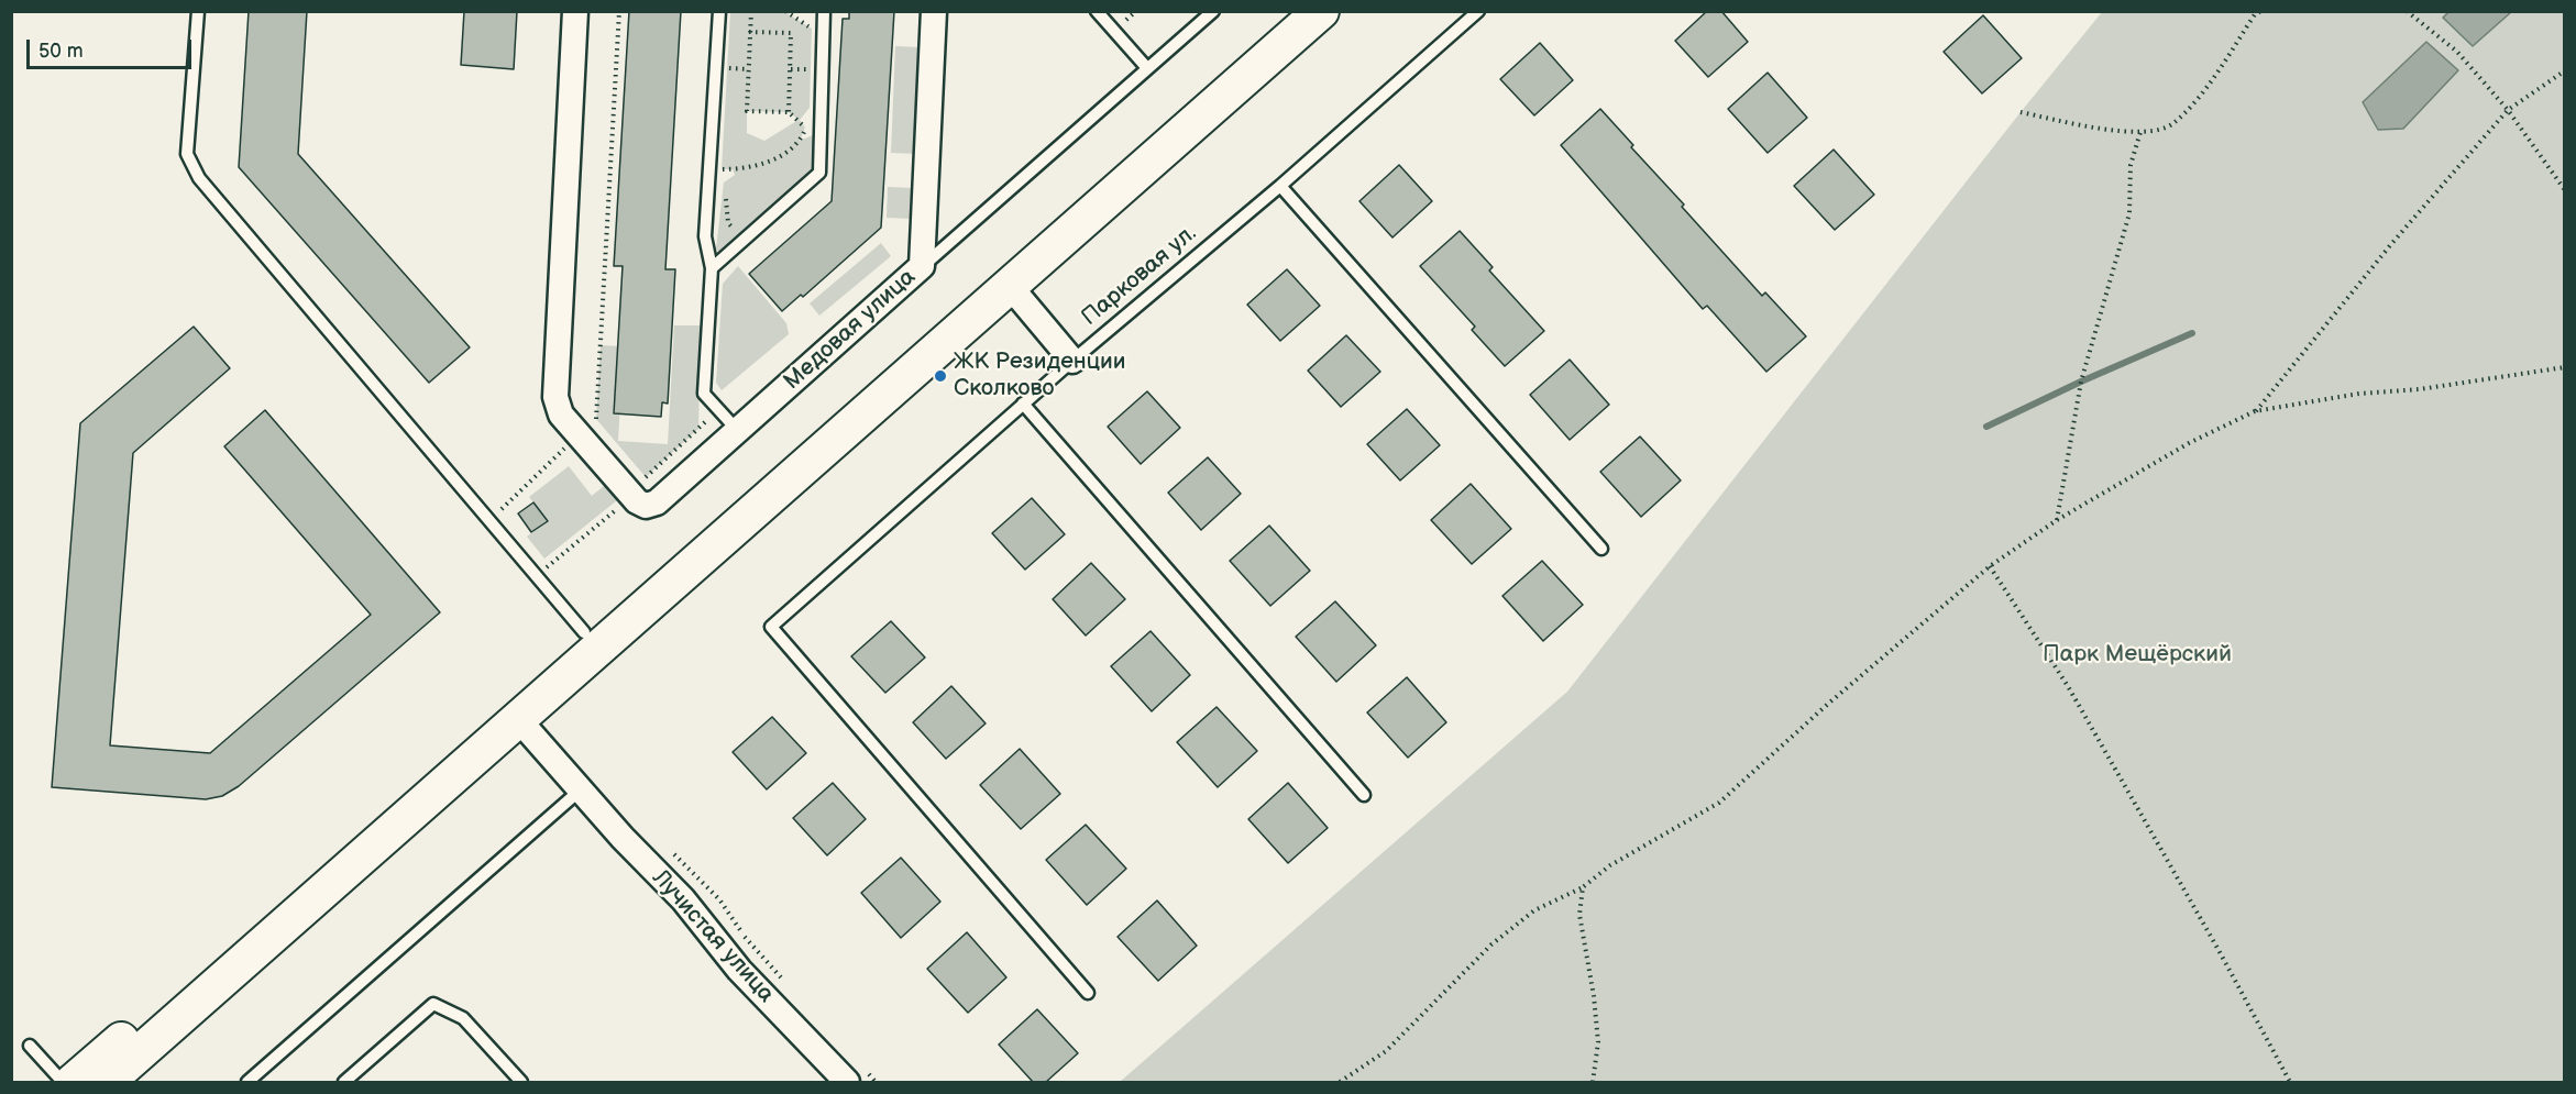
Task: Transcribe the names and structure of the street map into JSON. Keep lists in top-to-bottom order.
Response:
{
  "streets": {
    "street": ["Медовая улица", "Лучистая улица"],
    "lane": ["Парковая ул."]
  },
  "parks": ["Парк Мещёрский"],
  "places": ["ЖК Резиденции Сколково"],
  "scale_bar": "50 m"
}
